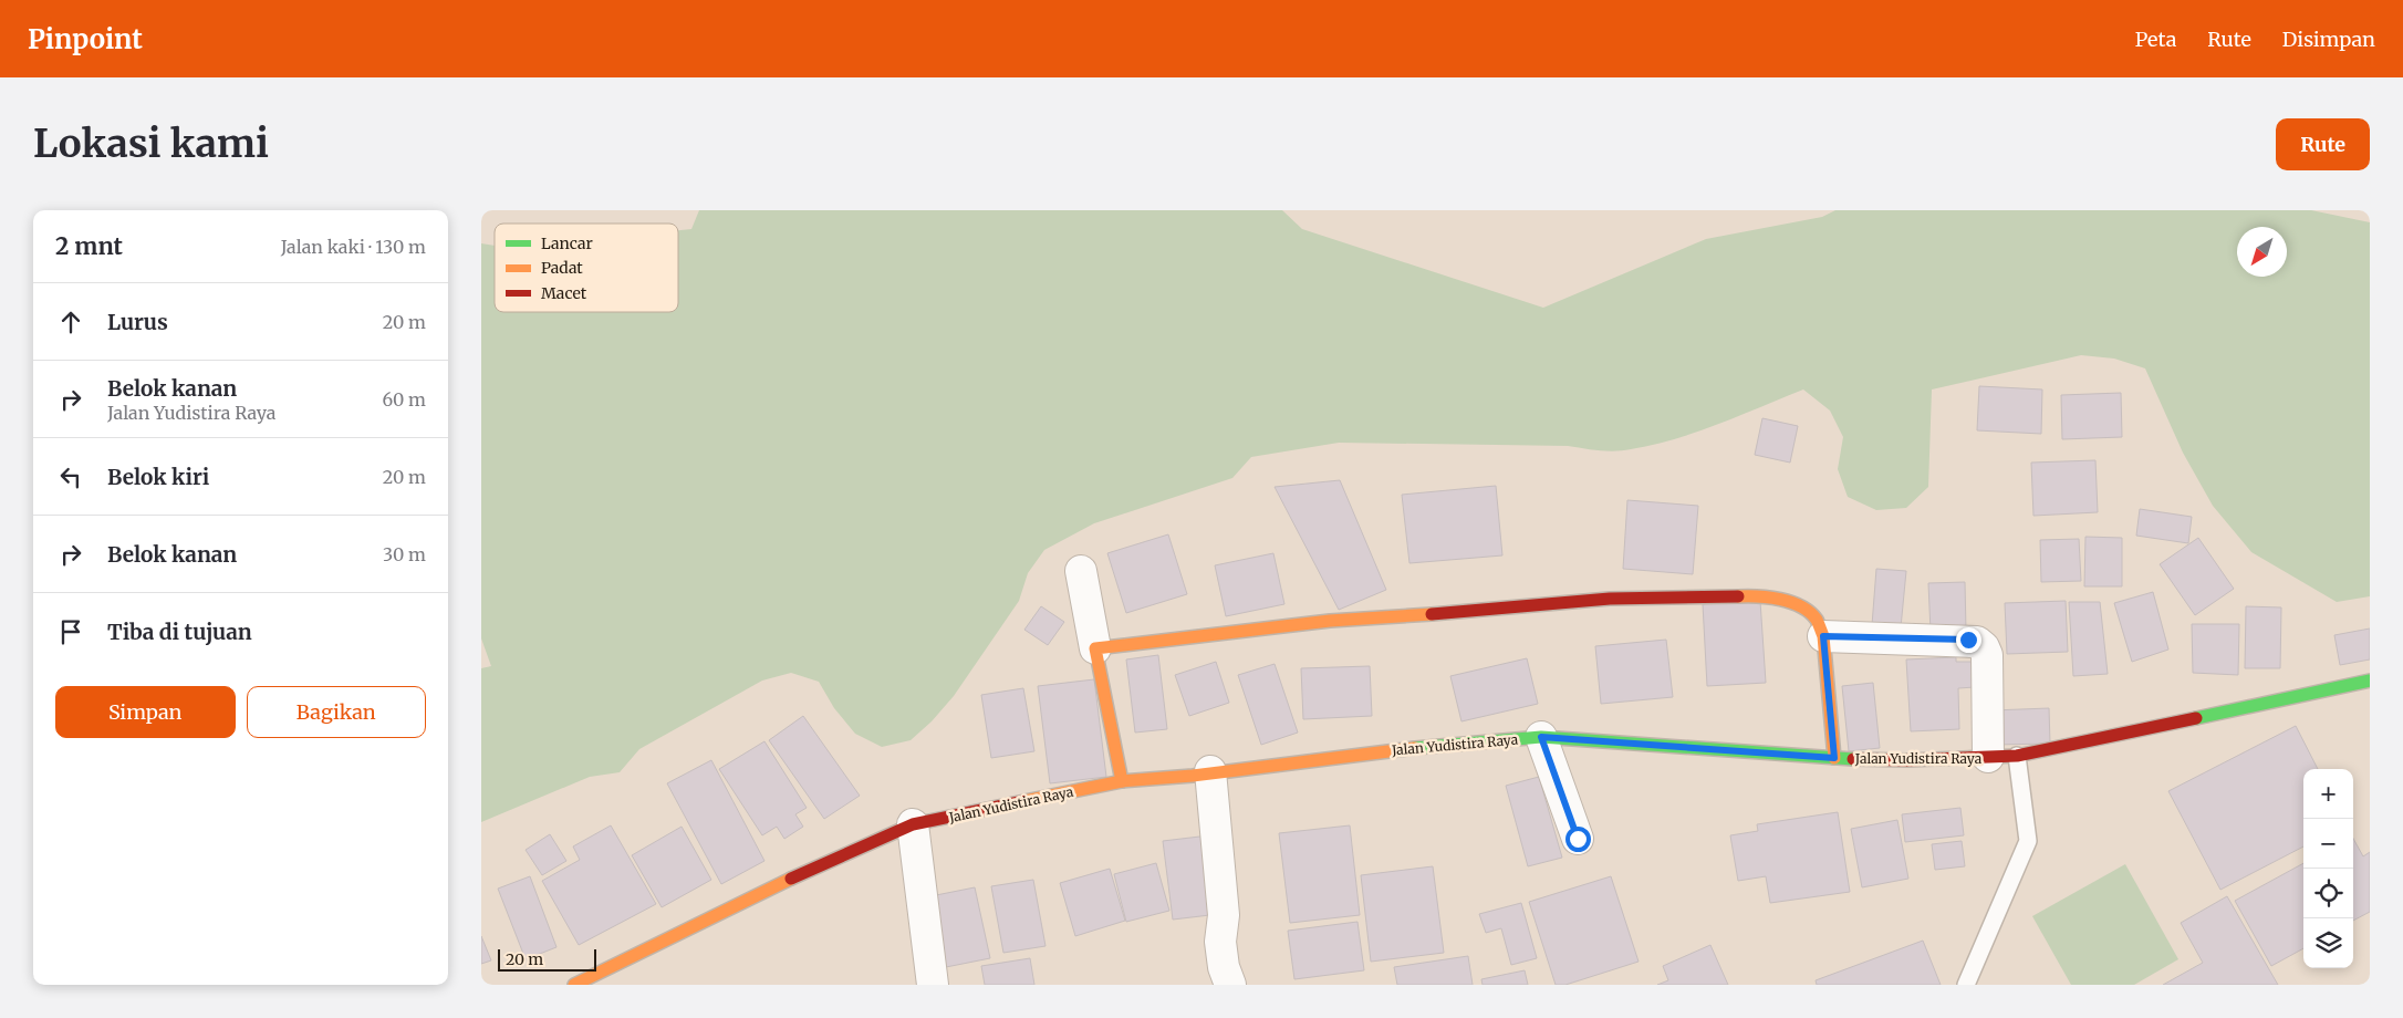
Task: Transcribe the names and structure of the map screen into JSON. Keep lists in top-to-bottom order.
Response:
{
  "streets": {
    "street": ["Jalan Yudistira Raya"]
  },
  "legend": ["Lancar", "Padat", "Macet"],
  "scale_bar": "20 m",
  "north": "bottom left",
  "page": {
    "header": "Pinpoint",
    "nav": ["Peta", "Rute", "Disimpan"],
    "buttons": [
      "Rute",
      ["Simpan", "Bagikan"]
    ],
    "title": "Lokasi kami",
    "heading": ["2 mnt", "Jalan kaki · 130 m"],
    "list": [
      ["Lurus", "20 m"],
      ["Belok kanan", "Jalan Yudistira Raya", "60 m"],
      ["Belok kiri", "20 m"],
      ["Belok kanan", "30 m"],
      "Tiba di tujuan"
    ],
    "map_buttons": ["+", "−"],
    "scale": "20 m"
  }
}
